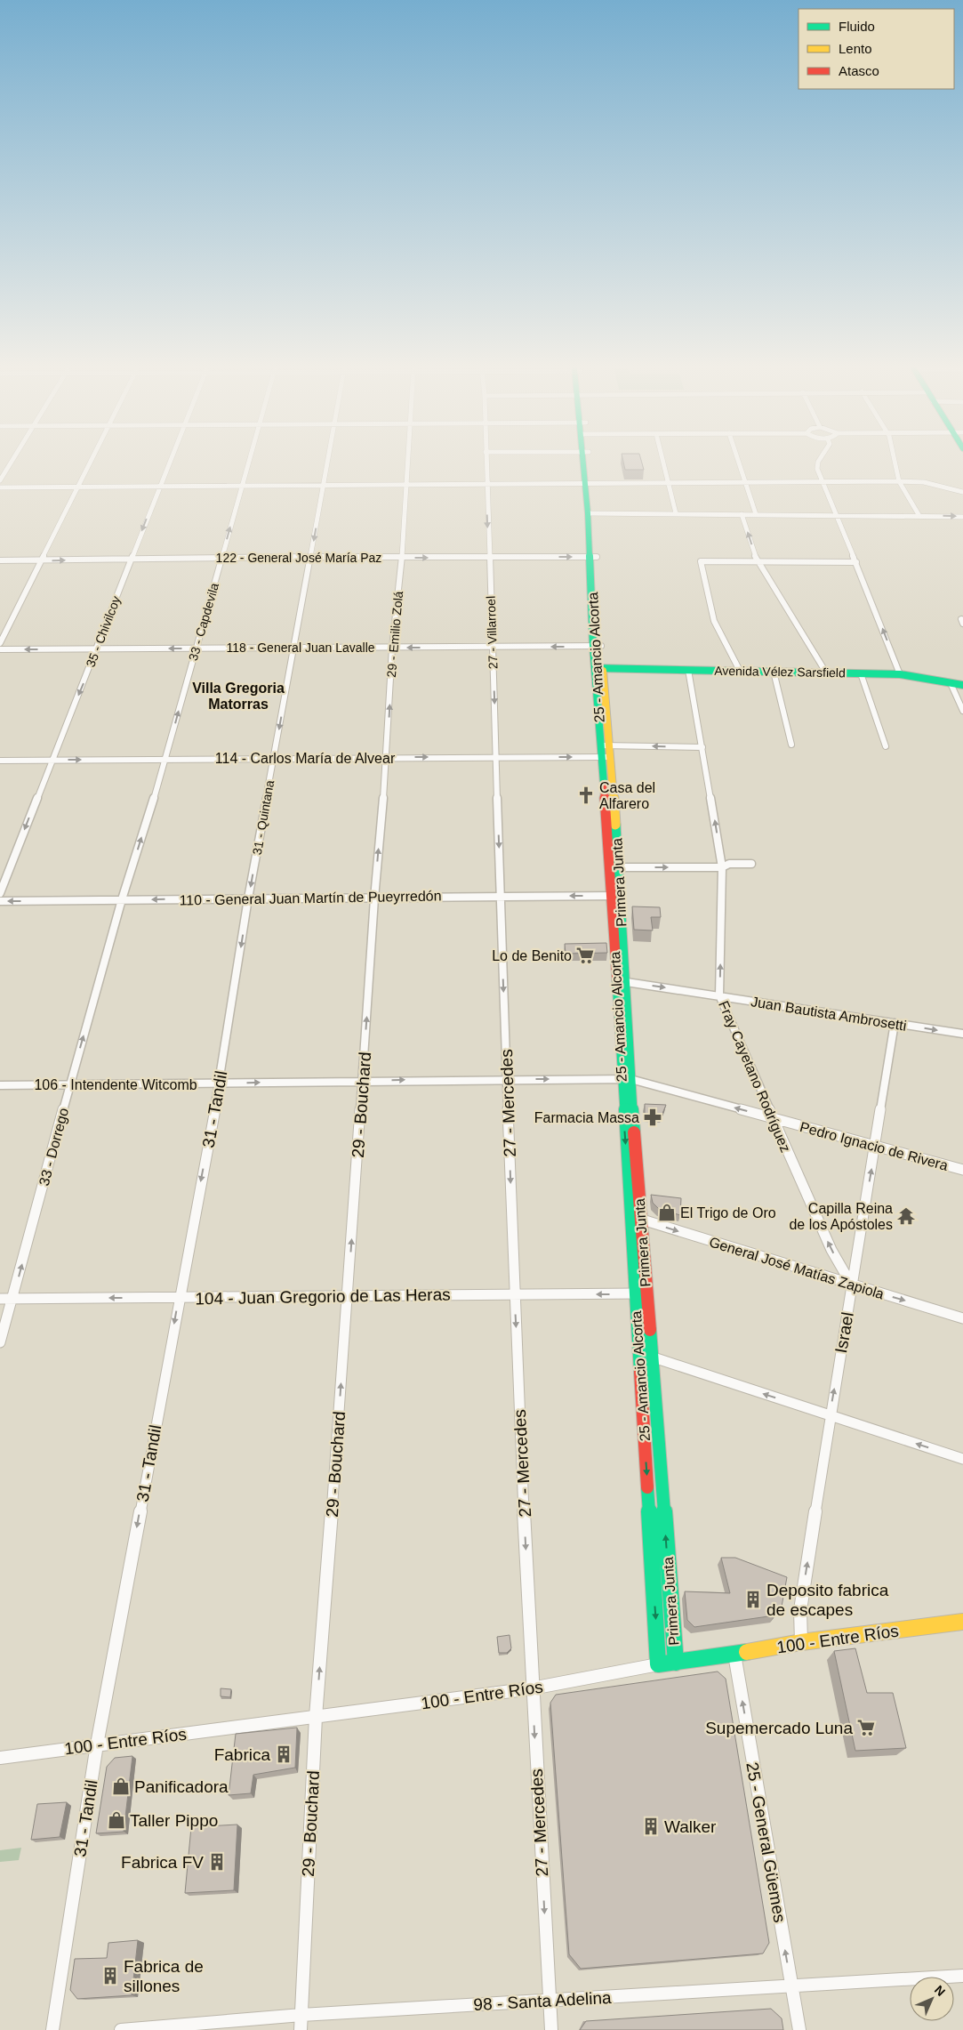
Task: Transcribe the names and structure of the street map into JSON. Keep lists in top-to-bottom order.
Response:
{
  "streets": {
    "main road": [
      "25 - Amancio Alcorta",
      "Avenida Vélez Sarsfield",
      "Primera Junta",
      "100 - Entre Ríos"
    ],
    "street": [
      "122 - General José María Paz",
      "33 - Capdevila",
      "35 - Chivilcoy",
      "27 - Villarroel",
      "29 - Emilio Zolá",
      "118 - General Juan Lavalle",
      "114 - Carlos María de Alvear",
      "31 - Quintana",
      "110 - General Juan Martín de Pueyrredón",
      "Juan Bautista Ambrosetti",
      "Fray Cayetano Rodríguez",
      "106 - Intendente Witcomb",
      "27 - Mercedes",
      "29 - Bouchard",
      "31 - Tandil",
      "Pedro Ignacio de Rivera",
      "33 - Dorrego",
      "General José Matías Zapiola",
      "104 - Juan Gregorio de Las Heras",
      "Israel",
      "25 - General Güemes",
      "98 - Santa Adelina"
    ]
  },
  "crossings": [
    ["122 - General José María Paz", "33 - Capdevila"],
    ["122 - General José María Paz", "35 - Chivilcoy"],
    ["122 - General José María Paz", "27 - Villarroel"],
    ["122 - General José María Paz", "29 - Emilio Zolá"],
    ["122 - General José María Paz", "31 - Quintana"],
    ["122 - General José María Paz", "Primera Junta"],
    ["33 - Capdevila", "118 - General Juan Lavalle"],
    ["33 - Capdevila", "114 - Carlos María de Alvear"],
    ["33 - Capdevila", "110 - General Juan Martín de Pueyrredón"],
    ["33 - Capdevila", "33 - Dorrego"],
    ["35 - Chivilcoy", "118 - General Juan Lavalle"],
    ["35 - Chivilcoy", "114 - Carlos María de Alvear"],
    ["27 - Villarroel", "118 - General Juan Lavalle"],
    ["27 - Villarroel", "114 - Carlos María de Alvear"],
    ["27 - Villarroel", "110 - General Juan Martín de Pueyrredón"],
    ["27 - Villarroel", "27 - Mercedes"],
    ["29 - Emilio Zolá", "118 - General Juan Lavalle"],
    ["29 - Emilio Zolá", "114 - Carlos María de Alvear"],
    ["29 - Emilio Zolá", "110 - General Juan Martín de Pueyrredón"],
    ["29 - Emilio Zolá", "29 - Bouchard"],
    ["118 - General Juan Lavalle", "31 - Quintana"],
    ["118 - General Juan Lavalle", "Primera Junta"],
    ["25 - Amancio Alcorta", "Primera Junta"],
    ["25 - Amancio Alcorta", "104 - Juan Gregorio de Las Heras"],
    ["25 - Amancio Alcorta", "100 - Entre Ríos"],
    ["Avenida Vélez Sarsfield", "Primera Junta"],
    ["Avenida Vélez Sarsfield", "Fray Cayetano Rodríguez"],
    ["114 - Carlos María de Alvear", "31 - Quintana"],
    ["114 - Carlos María de Alvear", "Primera Junta"],
    ["31 - Quintana", "110 - General Juan Martín de Pueyrredón"],
    ["31 - Quintana", "31 - Tandil"],
    ["Primera Junta", "110 - General Juan Martín de Pueyrredón"],
    ["Primera Junta", "Juan Bautista Ambrosetti"],
    ["Primera Junta", "106 - Intendente Witcomb"],
    ["Primera Junta", "Pedro Ignacio de Rivera"],
    ["Primera Junta", "General José Matías Zapiola"],
    ["Primera Junta", "104 - Juan Gregorio de Las Heras"],
    ["Primera Junta", "100 - Entre Ríos"],
    ["110 - General Juan Martín de Pueyrredón", "27 - Mercedes"],
    ["110 - General Juan Martín de Pueyrredón", "29 - Bouchard"],
    ["110 - General Juan Martín de Pueyrredón", "31 - Tandil"],
    ["110 - General Juan Martín de Pueyrredón", "33 - Dorrego"],
    ["Juan Bautista Ambrosetti", "Fray Cayetano Rodríguez"],
    ["Juan Bautista Ambrosetti", "Israel"],
    ["Fray Cayetano Rodríguez", "Pedro Ignacio de Rivera"],
    ["Fray Cayetano Rodríguez", "General José Matías Zapiola"],
    ["Fray Cayetano Rodríguez", "Israel"],
    ["106 - Intendente Witcomb", "27 - Mercedes"],
    ["106 - Intendente Witcomb", "29 - Bouchard"],
    ["106 - Intendente Witcomb", "31 - Tandil"],
    ["106 - Intendente Witcomb", "Pedro Ignacio de Rivera"],
    ["106 - Intendente Witcomb", "33 - Dorrego"],
    ["27 - Mercedes", "104 - Juan Gregorio de Las Heras"],
    ["27 - Mercedes", "100 - Entre Ríos"],
    ["27 - Mercedes", "98 - Santa Adelina"],
    ["29 - Bouchard", "104 - Juan Gregorio de Las Heras"],
    ["29 - Bouchard", "100 - Entre Ríos"],
    ["29 - Bouchard", "98 - Santa Adelina"],
    ["31 - Tandil", "104 - Juan Gregorio de Las Heras"],
    ["31 - Tandil", "100 - Entre Ríos"],
    ["Pedro Ignacio de Rivera", "Israel"],
    ["33 - Dorrego", "104 - Juan Gregorio de Las Heras"],
    ["General José Matías Zapiola", "Israel"],
    ["Israel", "100 - Entre Ríos"],
    ["100 - Entre Ríos", "25 - General Güemes"],
    ["25 - General Güemes", "98 - Santa Adelina"]
  ],
  "one_way": [
    "122 - General José María Paz",
    "33 - Capdevila",
    "35 - Chivilcoy",
    "27 - Villarroel",
    "29 - Emilio Zolá",
    "118 - General Juan Lavalle",
    "25 - Amancio Alcorta",
    "114 - Carlos María de Alvear",
    "31 - Quintana",
    "110 - General Juan Martín de Pueyrredón",
    "Juan Bautista Ambrosetti",
    "Fray Cayetano Rodríguez",
    "106 - Intendente Witcomb",
    "27 - Mercedes",
    "29 - Bouchard",
    "31 - Tandil",
    "Pedro Ignacio de Rivera",
    "33 - Dorrego",
    "General José Matías Zapiola",
    "104 - Juan Gregorio de Las Heras",
    "Israel",
    "25 - General Güemes"
  ],
  "districts": ["Villa Gregoria Matorras"],
  "places": {
    "church": ["Casa del Alfarero"],
    "supermarket": ["Lo de Benito", "Supemercado Luna"],
    "pharmacy": ["Farmacia Massa"],
    "shop": ["El Trigo de Oro", "Panificadora", "Taller Pippo"],
    "temple": ["Capilla Reina de los Apóstoles"],
    "building": [
      "Deposito fabrica de escapes",
      "Fabrica",
      "Walker",
      "Fabrica FV",
      "Fabrica de sillones"
    ]
  },
  "legend": ["Fluido", "Lento", "Atasco"],
  "north": "top right"
}
